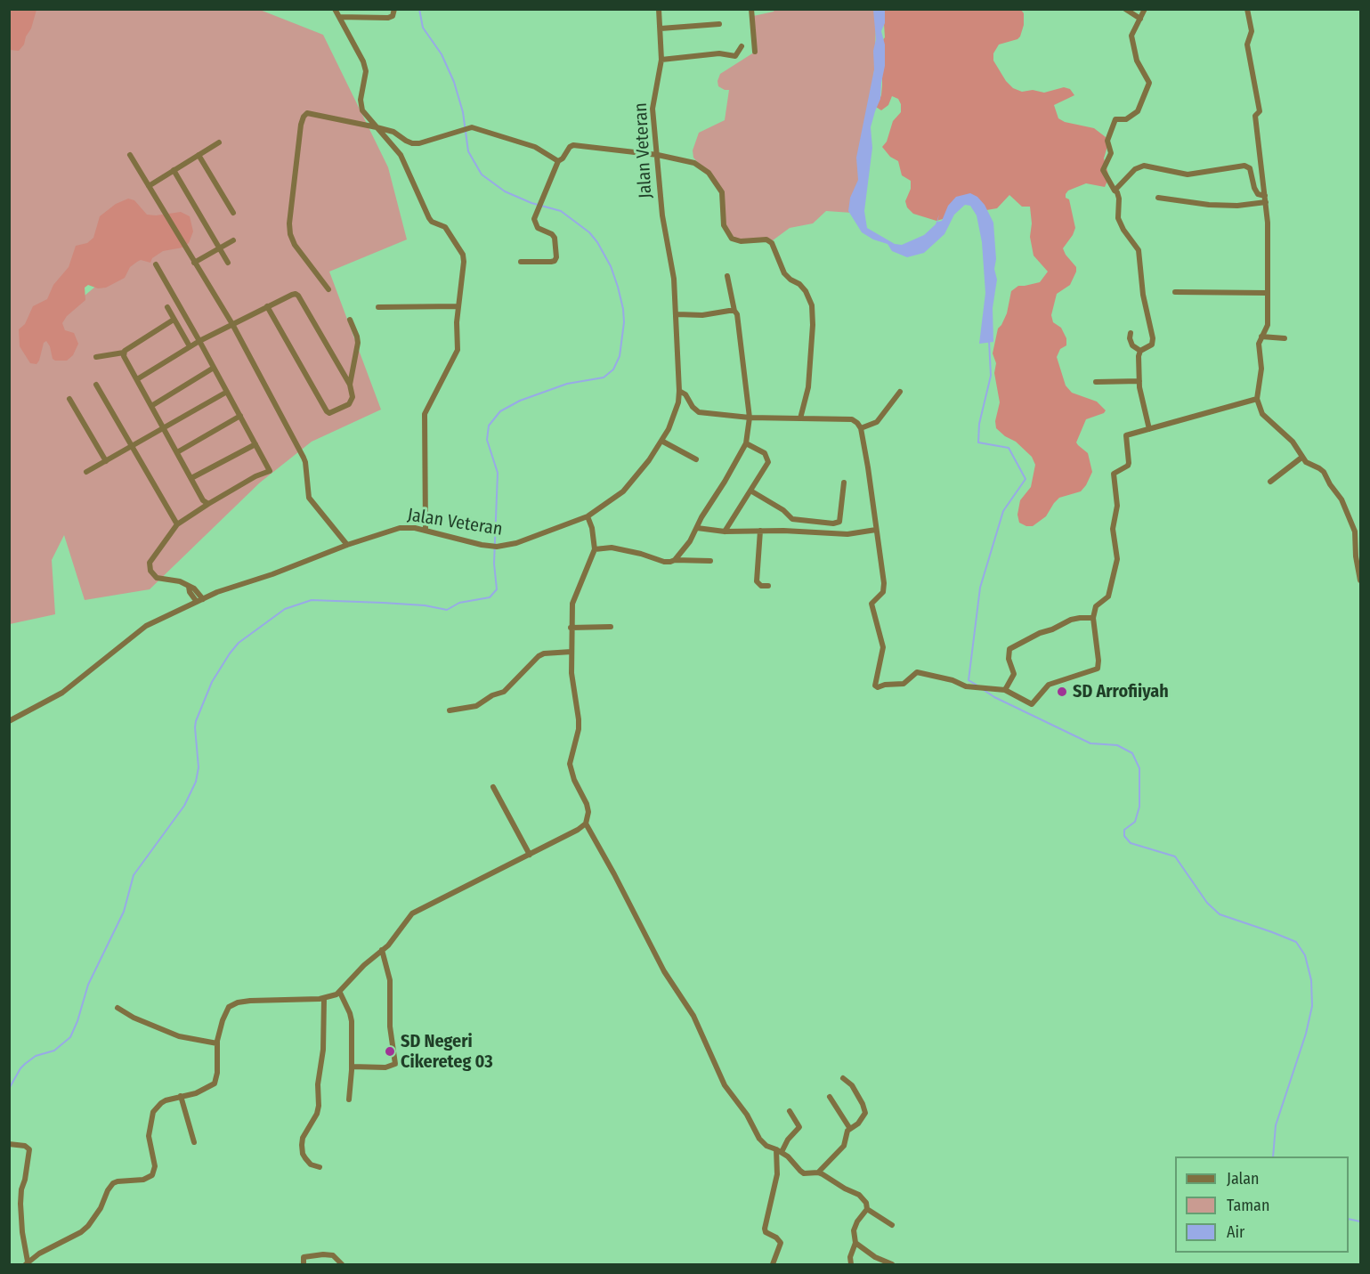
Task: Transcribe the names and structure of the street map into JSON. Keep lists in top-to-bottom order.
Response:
{
  "streets": {
    "street": ["Jalan Veteran"]
  },
  "places": ["SD Arrofiiyah", "SD Negeri Cikereteg 03"],
  "legend": ["Jalan", "Taman", "Air"]
}
